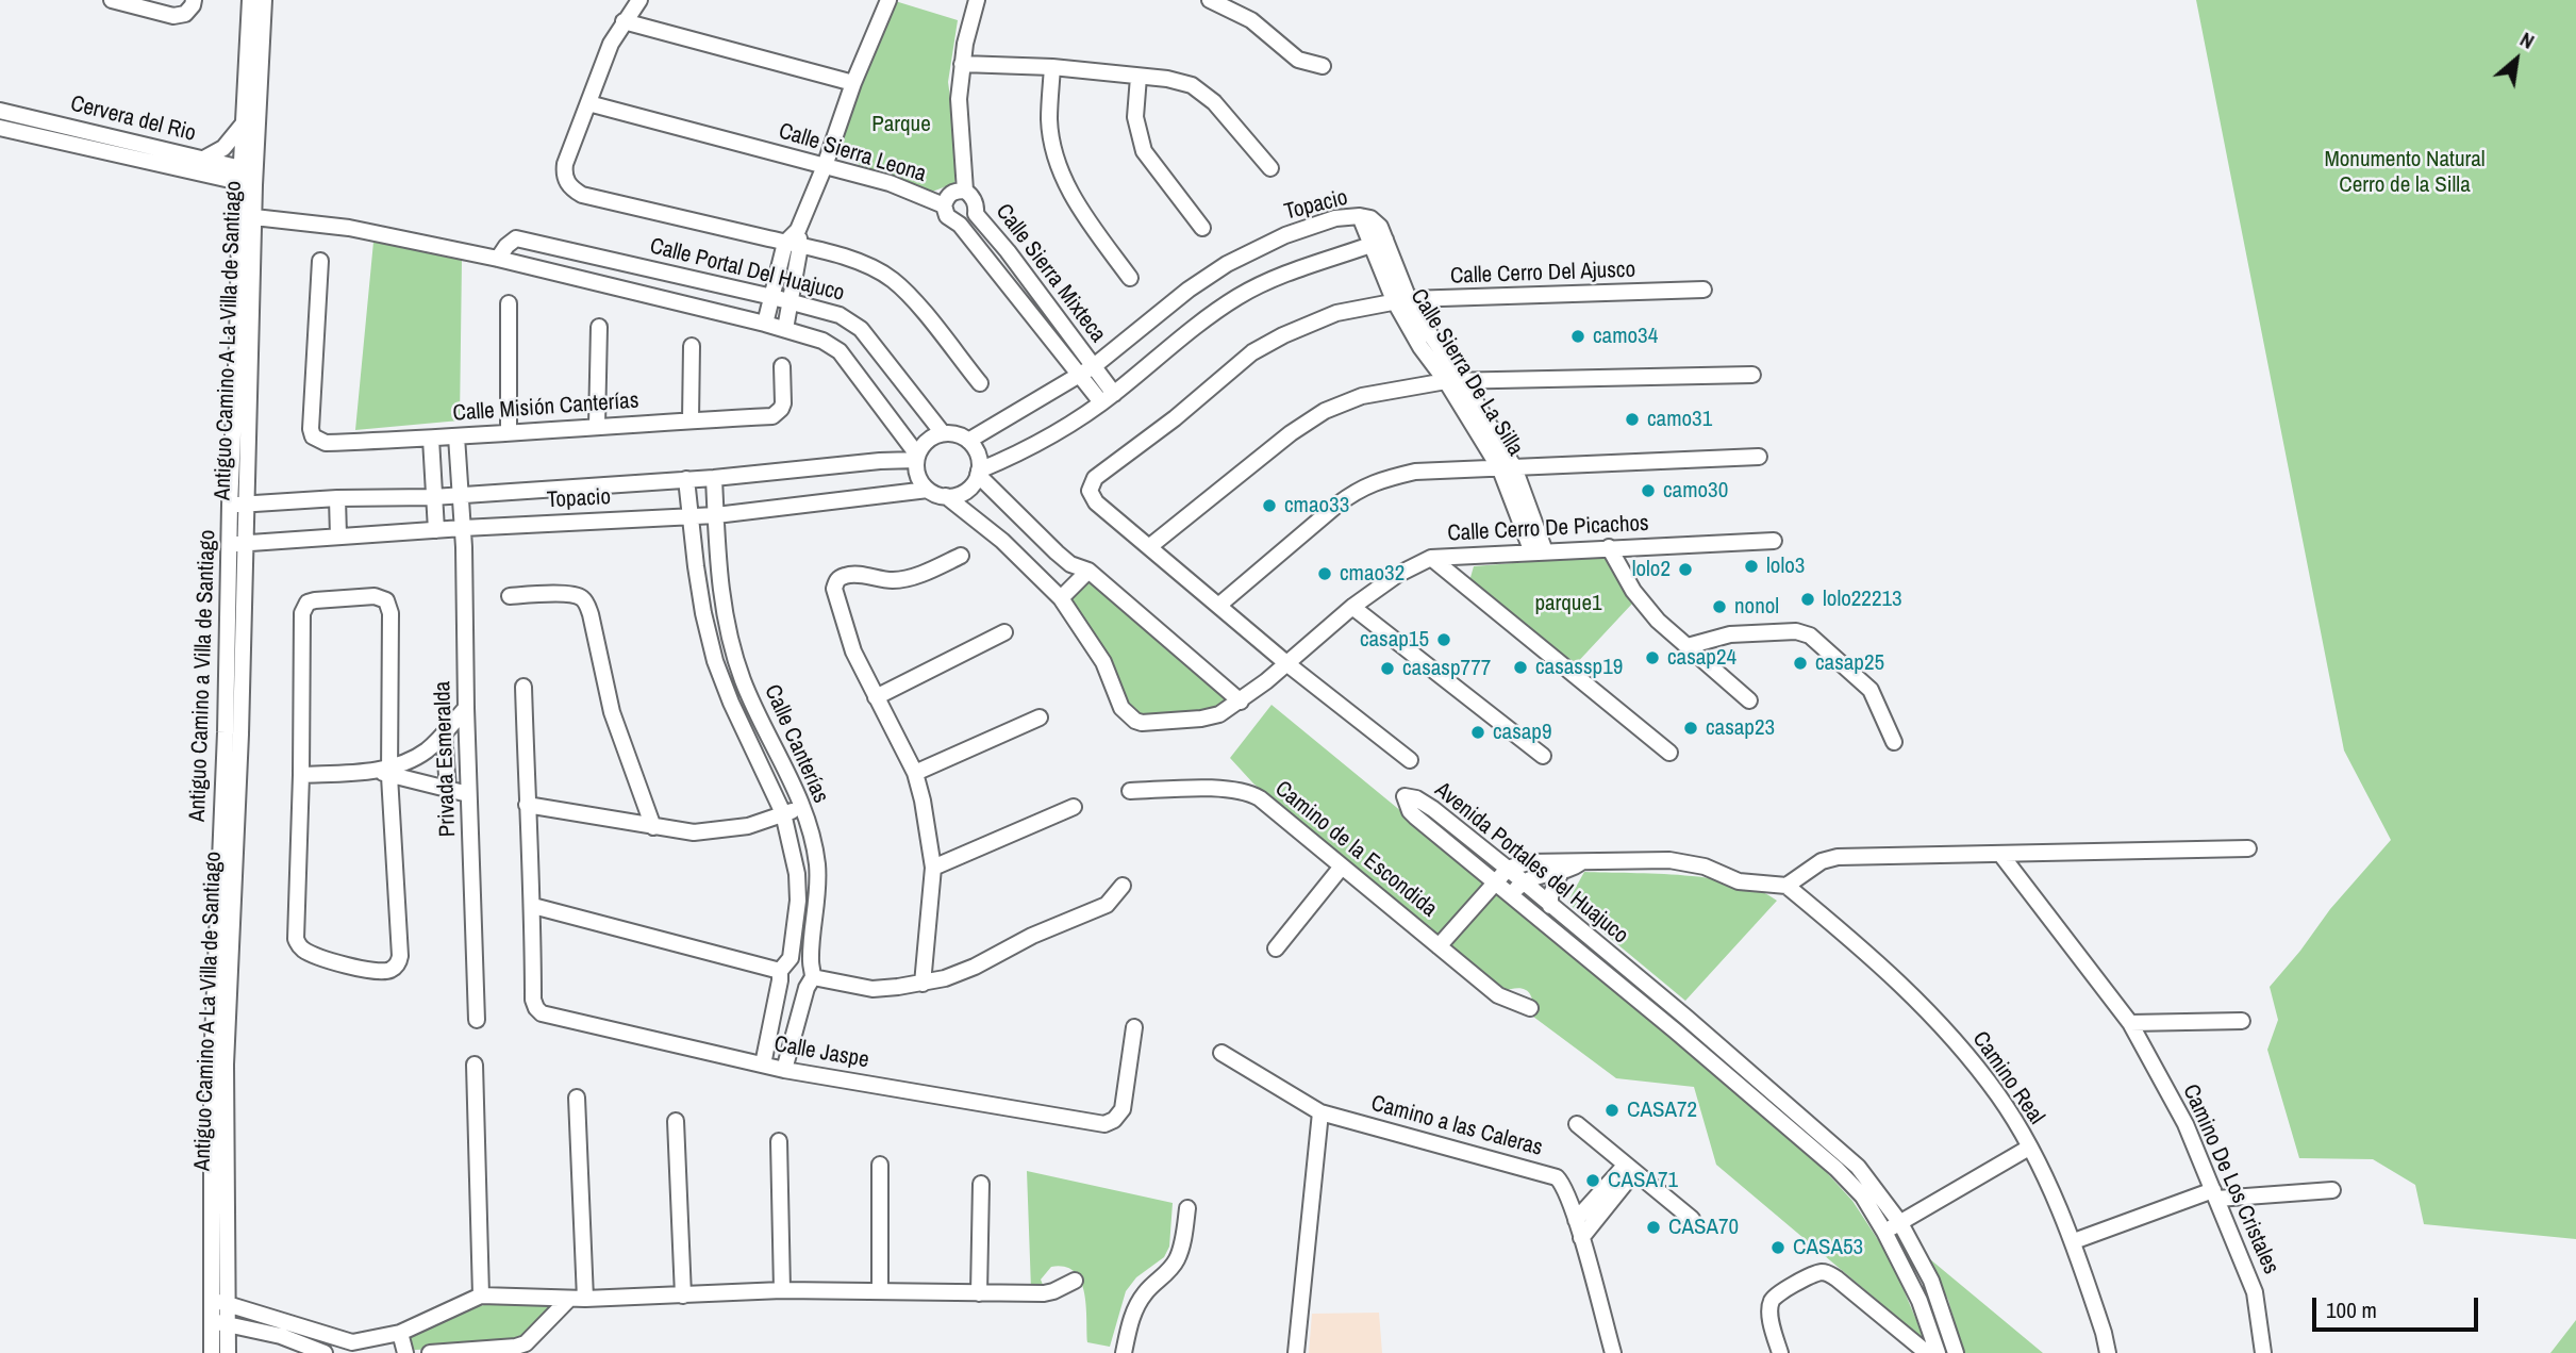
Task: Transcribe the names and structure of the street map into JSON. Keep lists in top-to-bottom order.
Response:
{
  "streets": {
    "street": [
      "Cervera del Rio",
      "Calle Sierra Leona",
      "Topacio",
      "Calle Portal Del Huajuco",
      "Calle Sierra Mixteca",
      "Calle Cerro Del Ajusco",
      "Antiguo Camino A La Villa de Santiago",
      "Calle Sierra De La Silla",
      "Calle Misión Canterías",
      "Calle Cerro De Picachos",
      "Antiguo Camino a Villa de Santiago",
      "Calle Canterías",
      "Privada Esmeralda",
      "Camino de la Escondida",
      "Avenida Portales del Huajuco",
      "Calle Jaspe",
      "Camino Real",
      "Camino a las Caleras",
      "Camino De Los Cristales"
    ]
  },
  "crossings": [
    ["Cervera del Rio", "Antiguo Camino A La Villa de Santiago"],
    ["Cervera del Rio", "Antiguo Camino a Villa de Santiago"],
    ["Calle Sierra Leona", "Topacio"],
    ["Calle Sierra Leona", "Calle Sierra Mixteca"],
    ["Topacio", "Calle Portal Del Huajuco"],
    ["Topacio", "Calle Sierra Mixteca"],
    ["Topacio", "Antiguo Camino A La Villa de Santiago"],
    ["Topacio", "Calle Sierra De La Silla"],
    ["Topacio", "Antiguo Camino a Villa de Santiago"],
    ["Topacio", "Calle Canterías"],
    ["Topacio", "Privada Esmeralda"],
    ["Calle Cerro Del Ajusco", "Calle Sierra De La Silla"],
    ["Antiguo Camino A La Villa de Santiago", "Antiguo Camino a Villa de Santiago"],
    ["Calle Sierra De La Silla", "Calle Cerro De Picachos"],
    ["Calle Misión Canterías", "Privada Esmeralda"],
    ["Calle Canterías", "Calle Jaspe"]
  ],
  "parks": ["Parque", "Monumento Natural Cerro de la Silla", "parque1"],
  "places": [
    "camo34",
    "camo31",
    "camo30",
    "cmao33",
    "lolo3",
    "lolo2",
    "cmao32",
    "lolo22213",
    "nonol",
    "casap15",
    "casap24",
    "casap25",
    "casassp19",
    "casasp777",
    "casap23",
    "casap9",
    "CASA72",
    "CASA71",
    "CASA70",
    "CASA53"
  ],
  "scale_bar": "100 m",
  "north": "top right"
}
